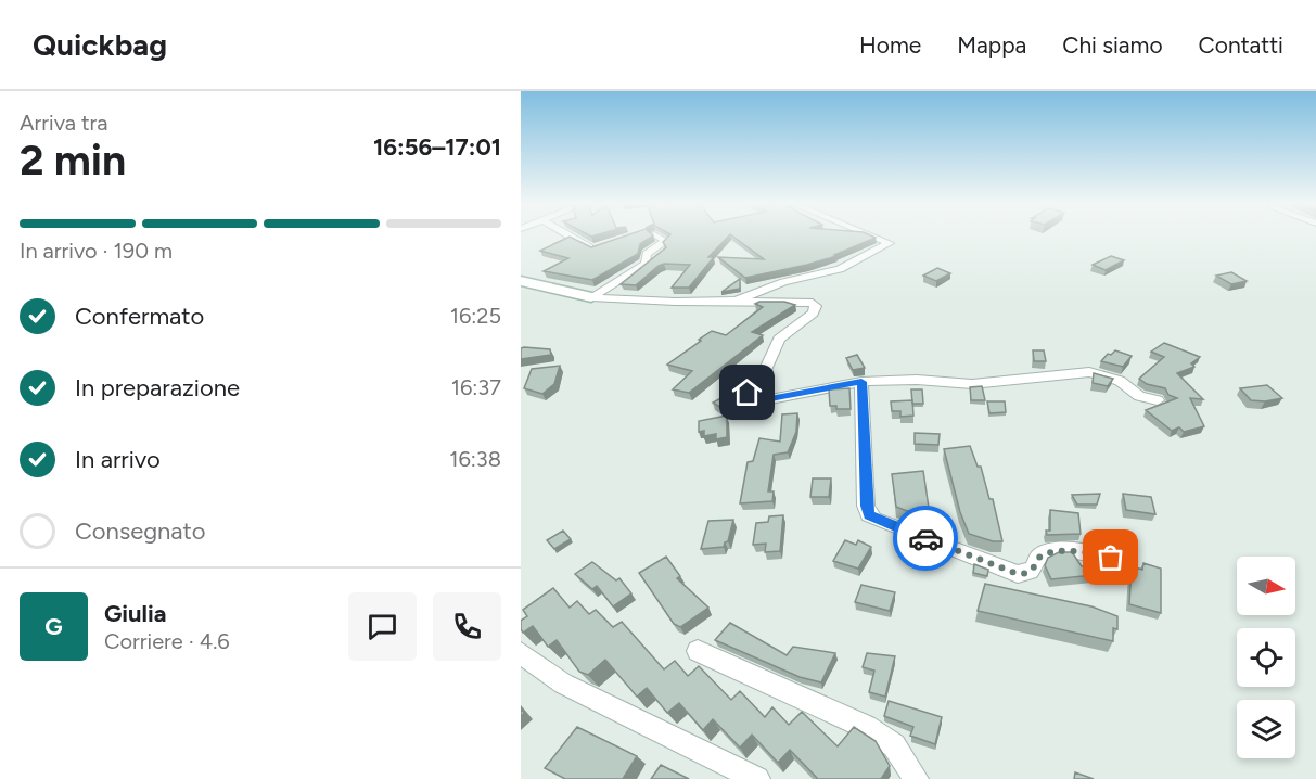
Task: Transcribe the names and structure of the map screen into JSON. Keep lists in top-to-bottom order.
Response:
{
  "north": "right",
  "page": {
    "header": "Quickbag",
    "nav": [
      "Home",
      "Mappa",
      "Chi siamo",
      "Contatti"
    ],
    "heading": ["2 min", "Arriva tra", "16:56–17:01"],
    "panel": ["Giulia", "Corriere · 4.6"],
    "bar": "In arrivo · 190 m",
    "list": [
      ["Confermato", "16:25"],
      ["In preparazione", "16:37"],
      ["In arrivo", "16:38"],
      "Consegnato"
    ],
    "round": "G"
  }
}
